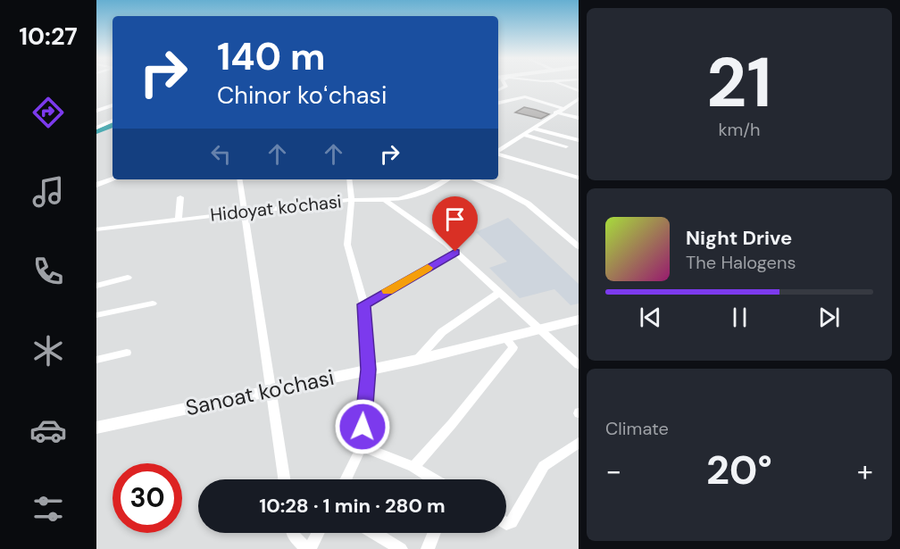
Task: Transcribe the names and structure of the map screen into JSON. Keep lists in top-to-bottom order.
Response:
{
  "streets": {
    "main road": ["Sanoat ko'chasi"],
    "street": ["Hidoyat ko'chasi"]
  },
  "page": {
    "tabs": "10:27",
    "tile": [
      ["21", "km/h"],
      "Climate"
    ],
    "turn": ["140 m", "Chinor koʻchasi"],
    "song": ["Night Drive", "The Halogens"],
    "heat": ["−", "20°", "+"],
    "limit": "30",
    "trip": "10:28 · 1 min · 280 m"
  }
}
